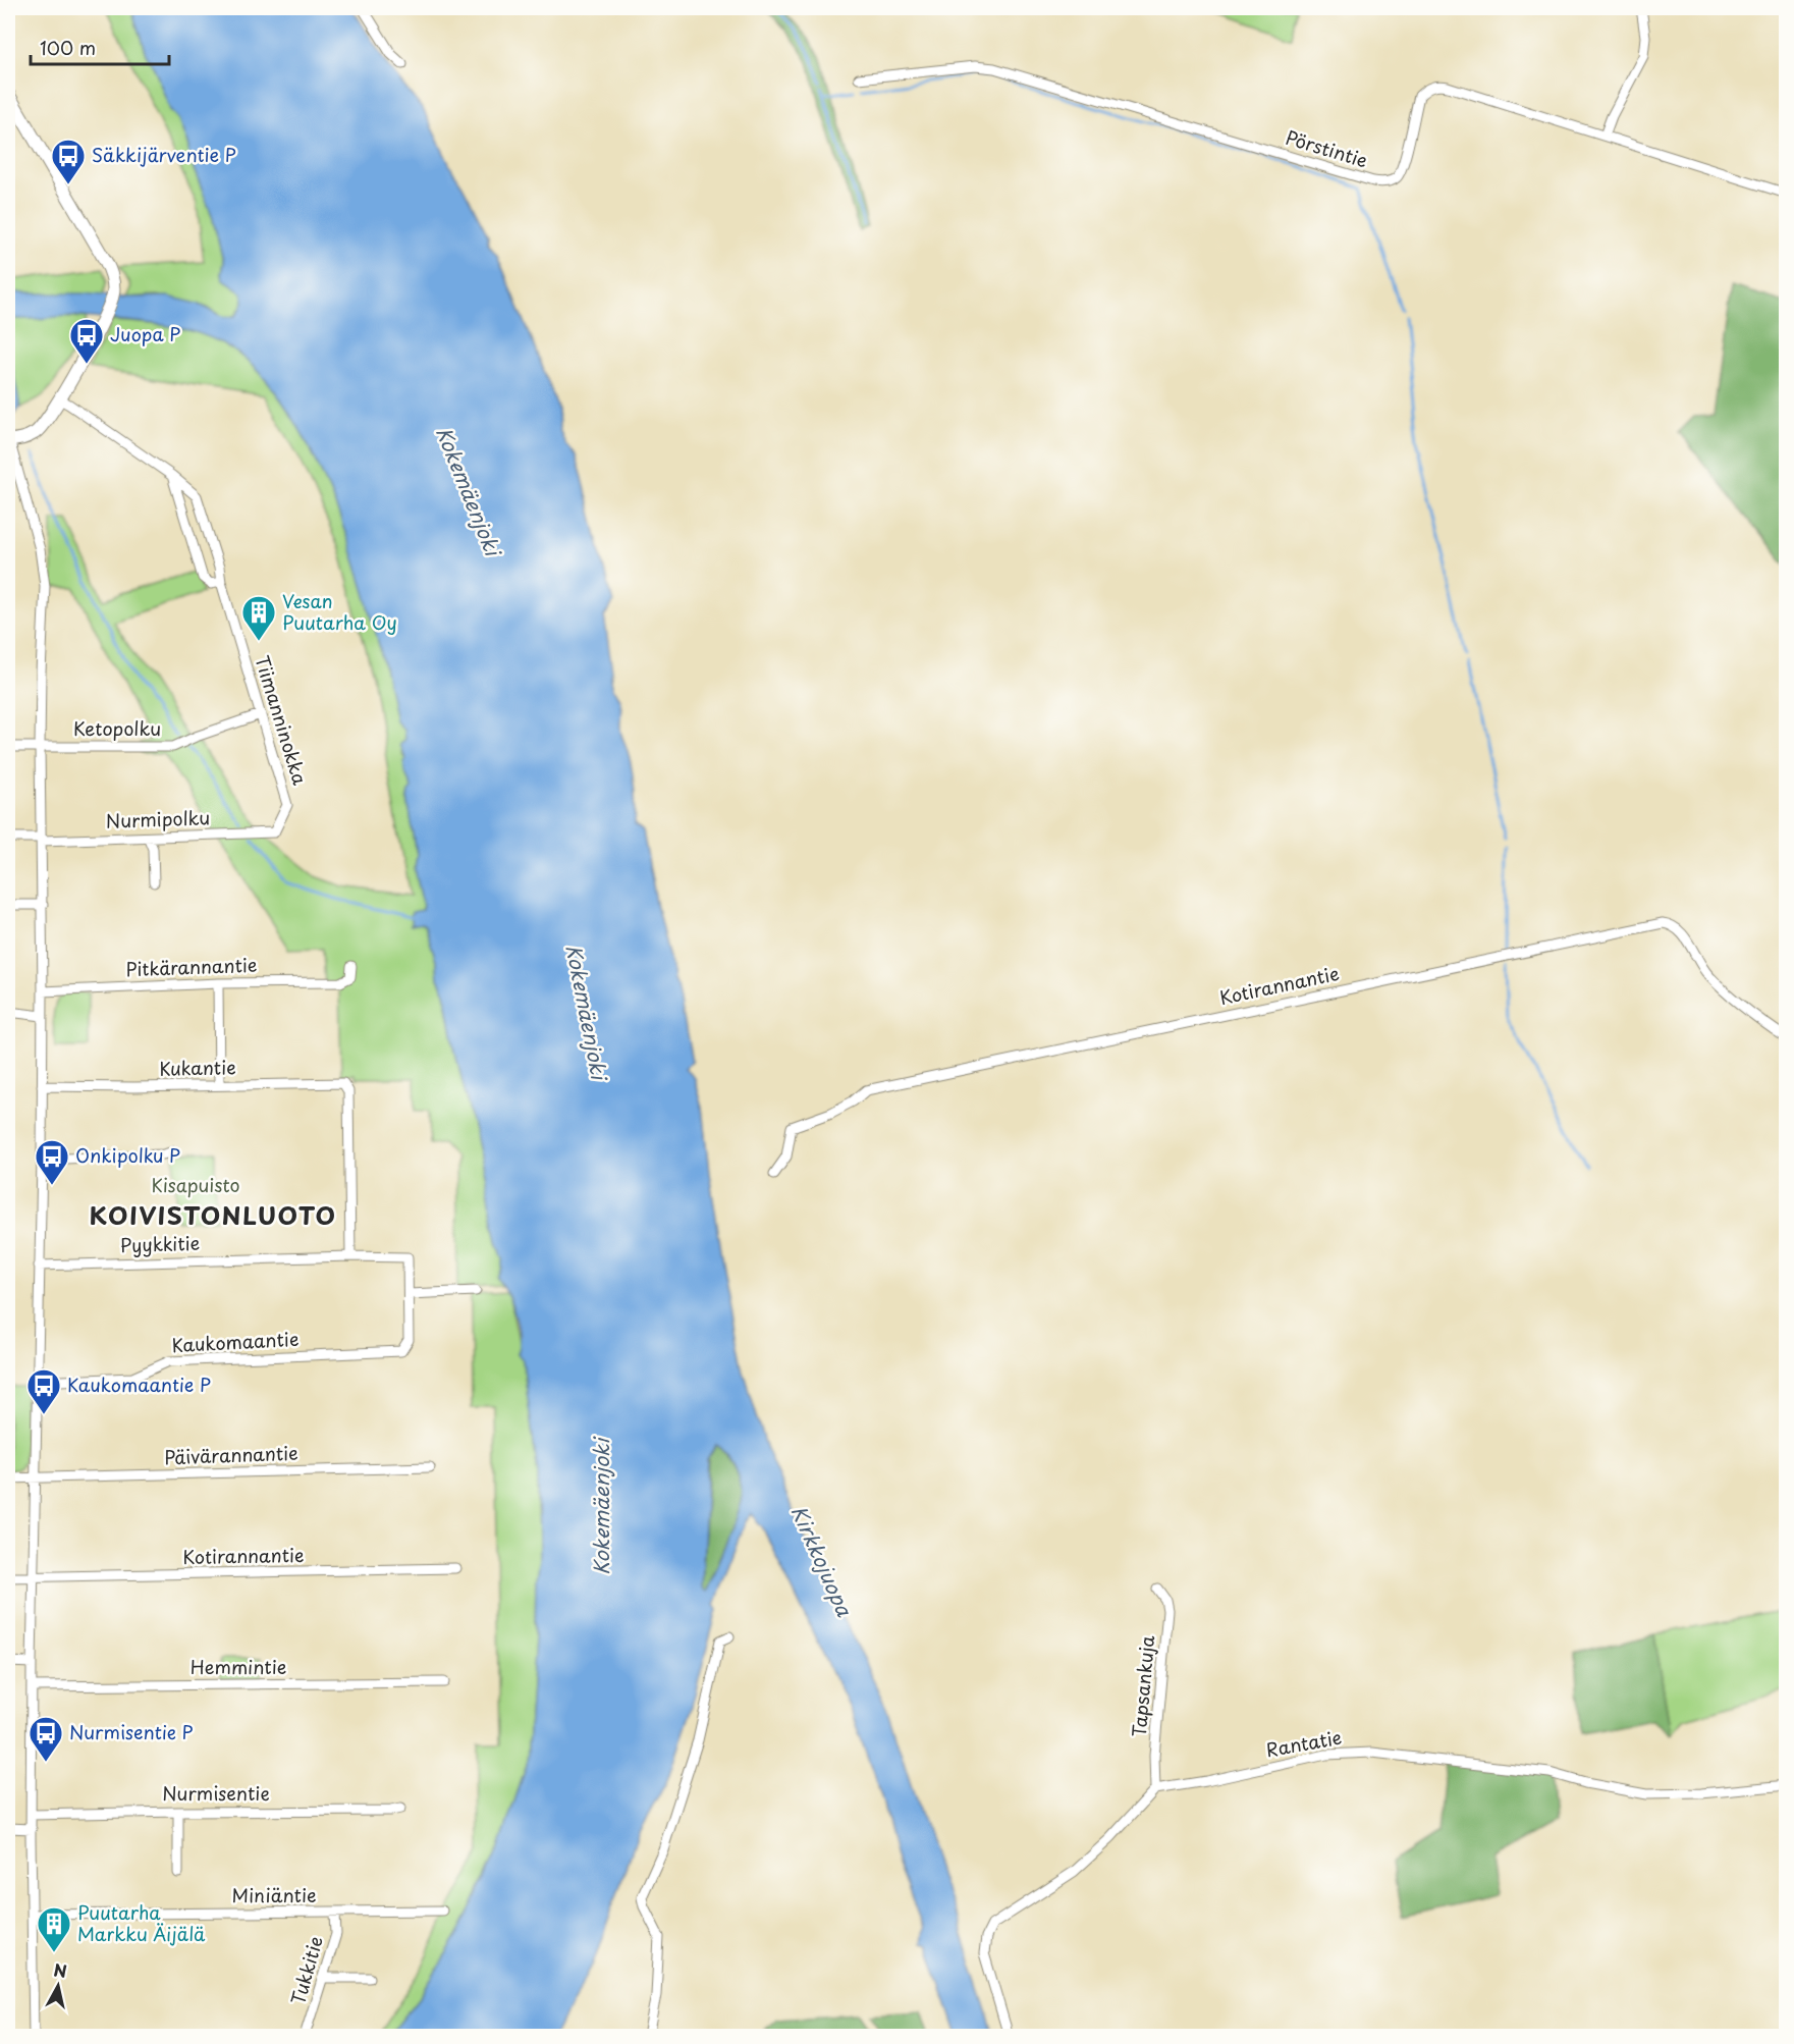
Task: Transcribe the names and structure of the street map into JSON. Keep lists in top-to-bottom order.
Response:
{
  "streets": {
    "street": [
      "Pörstintie",
      "Tiimanninokka",
      "Ketopolku",
      "Nurmipolku",
      "Pitkärannantie",
      "Kotirannantie",
      "Kukantie",
      "Pyykkitie",
      "Kaukomaantie",
      "Päivärannantie",
      "Hemmintie",
      "Tapsankuja",
      "Rantatie",
      "Nurmisentie",
      "Miniäntie",
      "Tukkitie"
    ]
  },
  "crossings": [
    ["Tiimanninokka", "Ketopolku"],
    ["Tiimanninokka", "Nurmipolku"],
    ["Kukantie", "Pyykkitie"],
    ["Pyykkitie", "Kaukomaantie"],
    ["Tapsankuja", "Rantatie"],
    ["Miniäntie", "Tukkitie"]
  ],
  "districts": ["KOIVISTONLUOTO"],
  "water": ["Kokemäenjoki", "Kirkkojuopa"],
  "parks": ["Kisapuisto"],
  "places": {
    "bus stop": [
      "Säkkijärventie P",
      "Juopa P",
      "Onkipolku P",
      "Kaukomaantie P",
      "Nurmisentie P"
    ],
    "building": ["Vesan Puutarha Oy", "Puutarha Markku Äijälä"]
  },
  "scale_bar": "100 m",
  "north": "top"
}
